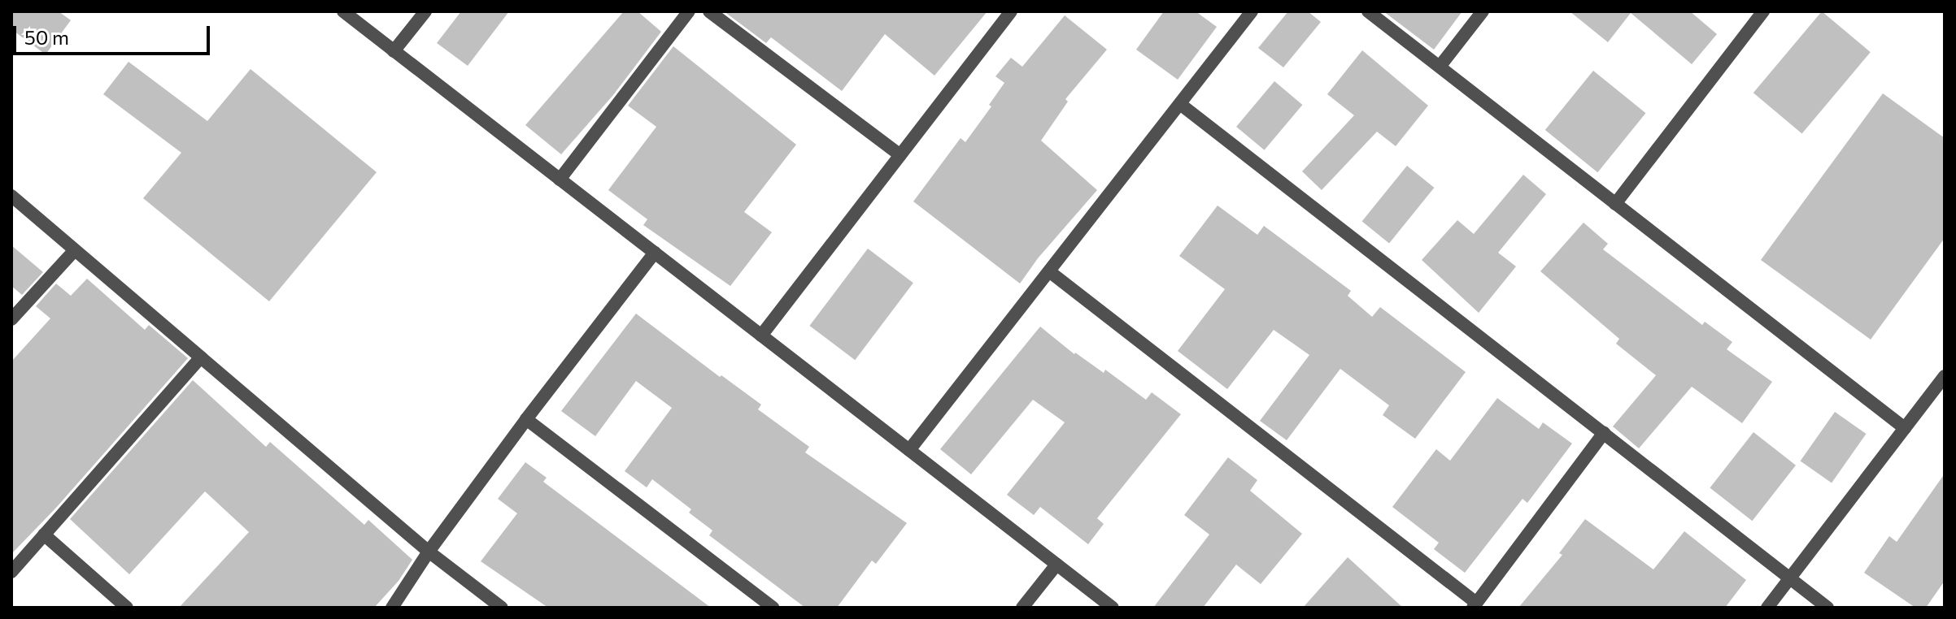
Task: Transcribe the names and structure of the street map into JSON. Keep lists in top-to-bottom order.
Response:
{
  "scale_bar": "50 m"
}
